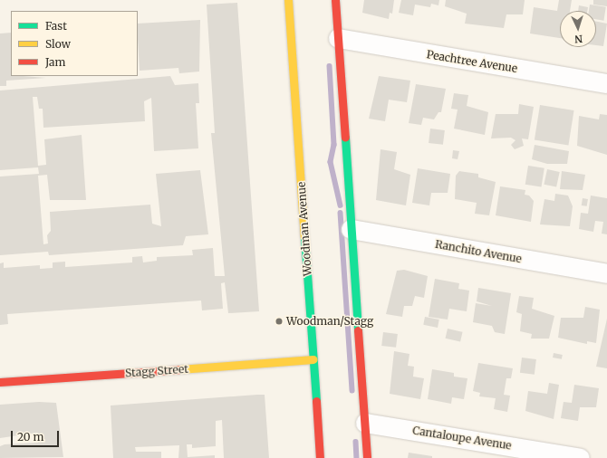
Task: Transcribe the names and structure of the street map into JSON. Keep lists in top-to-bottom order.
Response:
{
  "streets": {
    "street": [
      "Peachtree Avenue",
      "Woodman Avenue",
      "Ranchito Avenue",
      "Stagg Street",
      "Cantaloupe Avenue"
    ]
  },
  "crossings": [
    ["Woodman Avenue", "Stagg Street"]
  ],
  "places": ["Woodman/Stagg"],
  "legend": ["Fast", "Slow", "Jam"],
  "scale_bar": "20 m",
  "north": "bottom"
}
